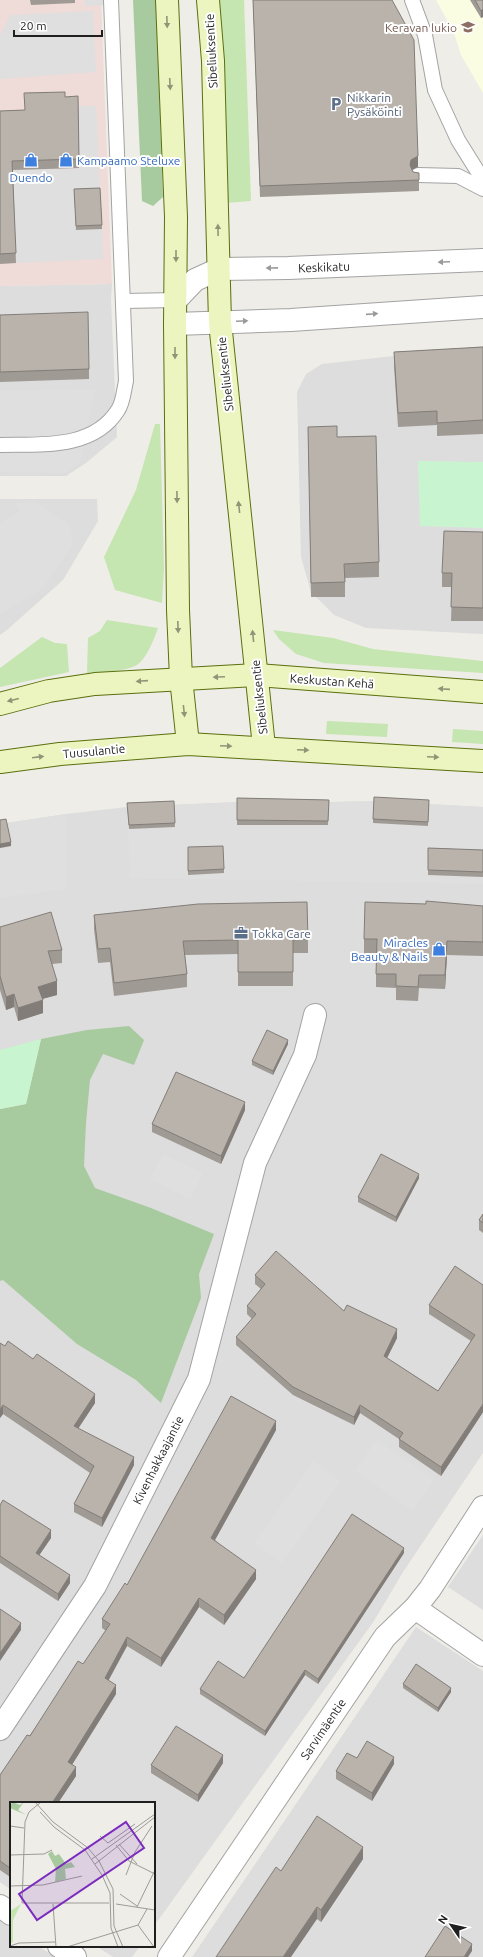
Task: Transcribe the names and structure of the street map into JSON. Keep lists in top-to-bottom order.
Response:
{
  "streets": {
    "street": [
      "Sibeliuksentie",
      "Keskikatu",
      "Keskustan Kehä",
      "Tuusulantie",
      "Kivenhakkaajantie",
      "Sarvimäentie"
    ]
  },
  "crossings": [
    ["Sibeliuksentie", "Keskikatu"],
    ["Sibeliuksentie", "Keskustan Kehä"]
  ],
  "places": {
    "school or university": ["Keravan lukio"],
    "parking": ["Nikkarin Pysäköinti"],
    "shop": ["Duendo", "Kampaamo Steluxe", "Miracles Beauty & Nails"],
    "office": ["Tokka Care"]
  },
  "scale_bar": "20 m",
  "north": "top left"
}
